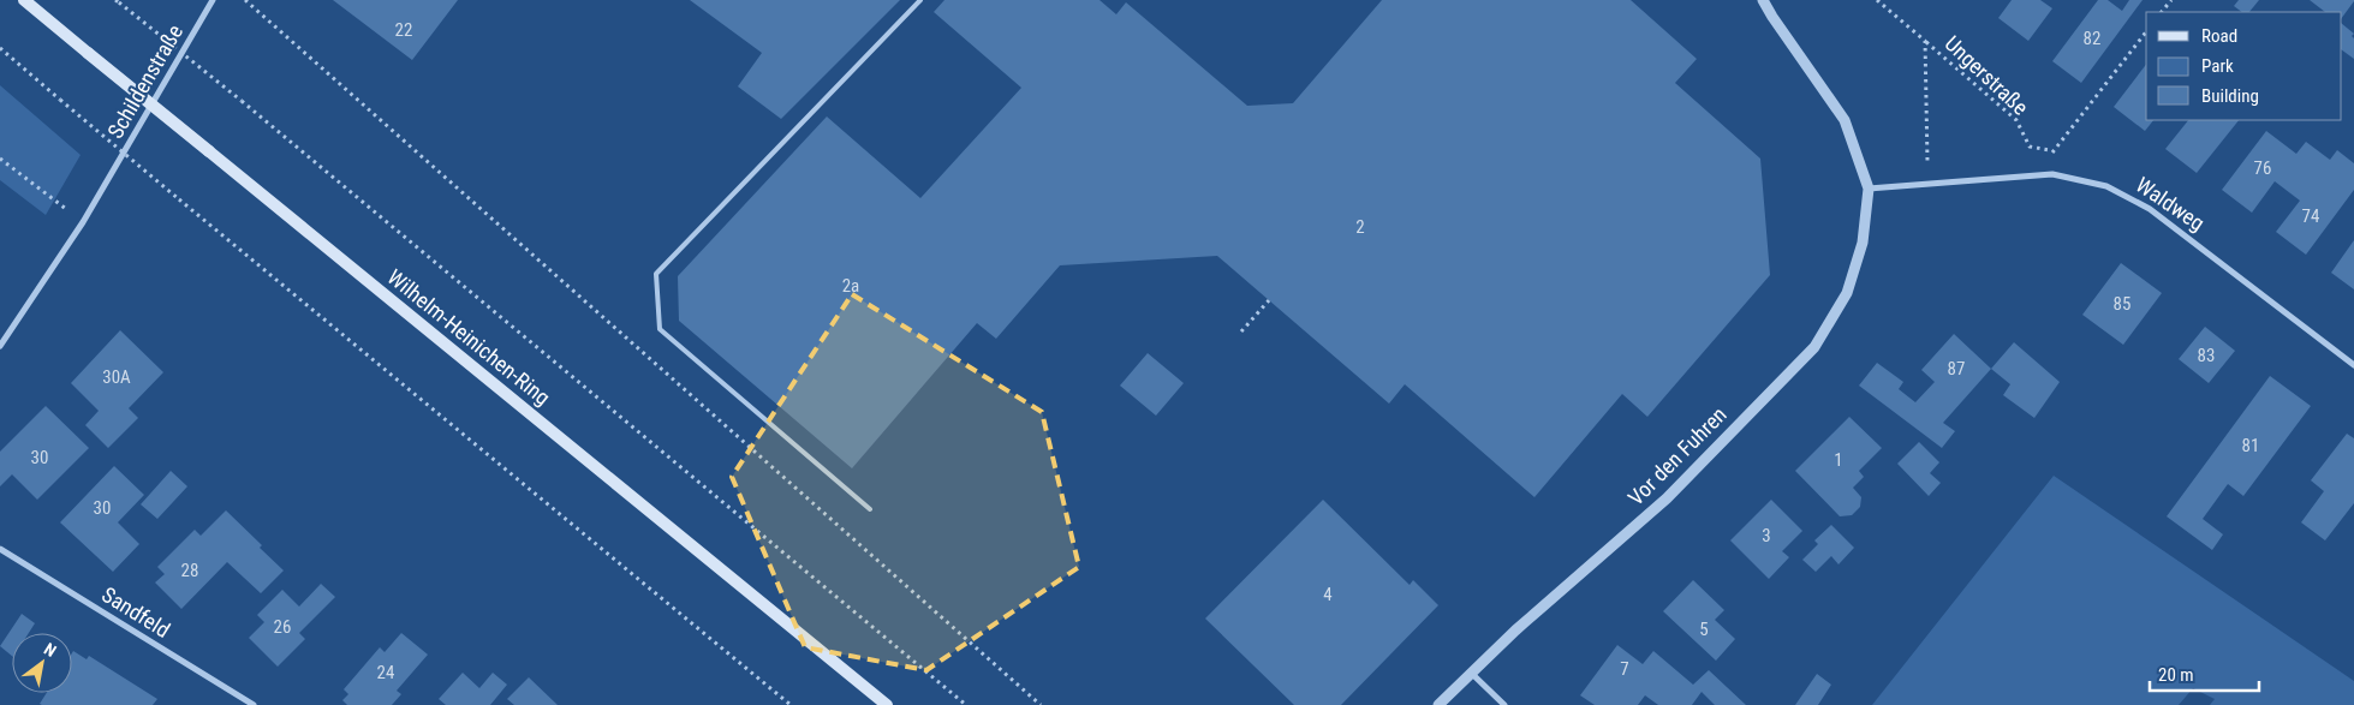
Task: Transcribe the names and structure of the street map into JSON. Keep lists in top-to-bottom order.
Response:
{
  "streets": {
    "main road": ["Wilhelm-Heinichen-Ring"],
    "street": [
      "Schildenstraße",
      "Waldweg",
      "Vor den Fuhren",
      "Sandfeld"
    ],
    "path": ["Ungerstraße"]
  },
  "crossings": [
    ["Waldweg", "Vor den Fuhren"]
  ],
  "house_numbers": [
    "22",
    "82",
    "76",
    "74",
    "2",
    "2a",
    "85",
    "83",
    "87",
    "30A",
    "81",
    "30",
    "1",
    "30",
    "3",
    "28",
    "4",
    "26",
    "5",
    "7",
    "24"
  ],
  "legend": ["Road", "Park", "Building"],
  "scale_bar": "20 m",
  "north": "top right"
}
